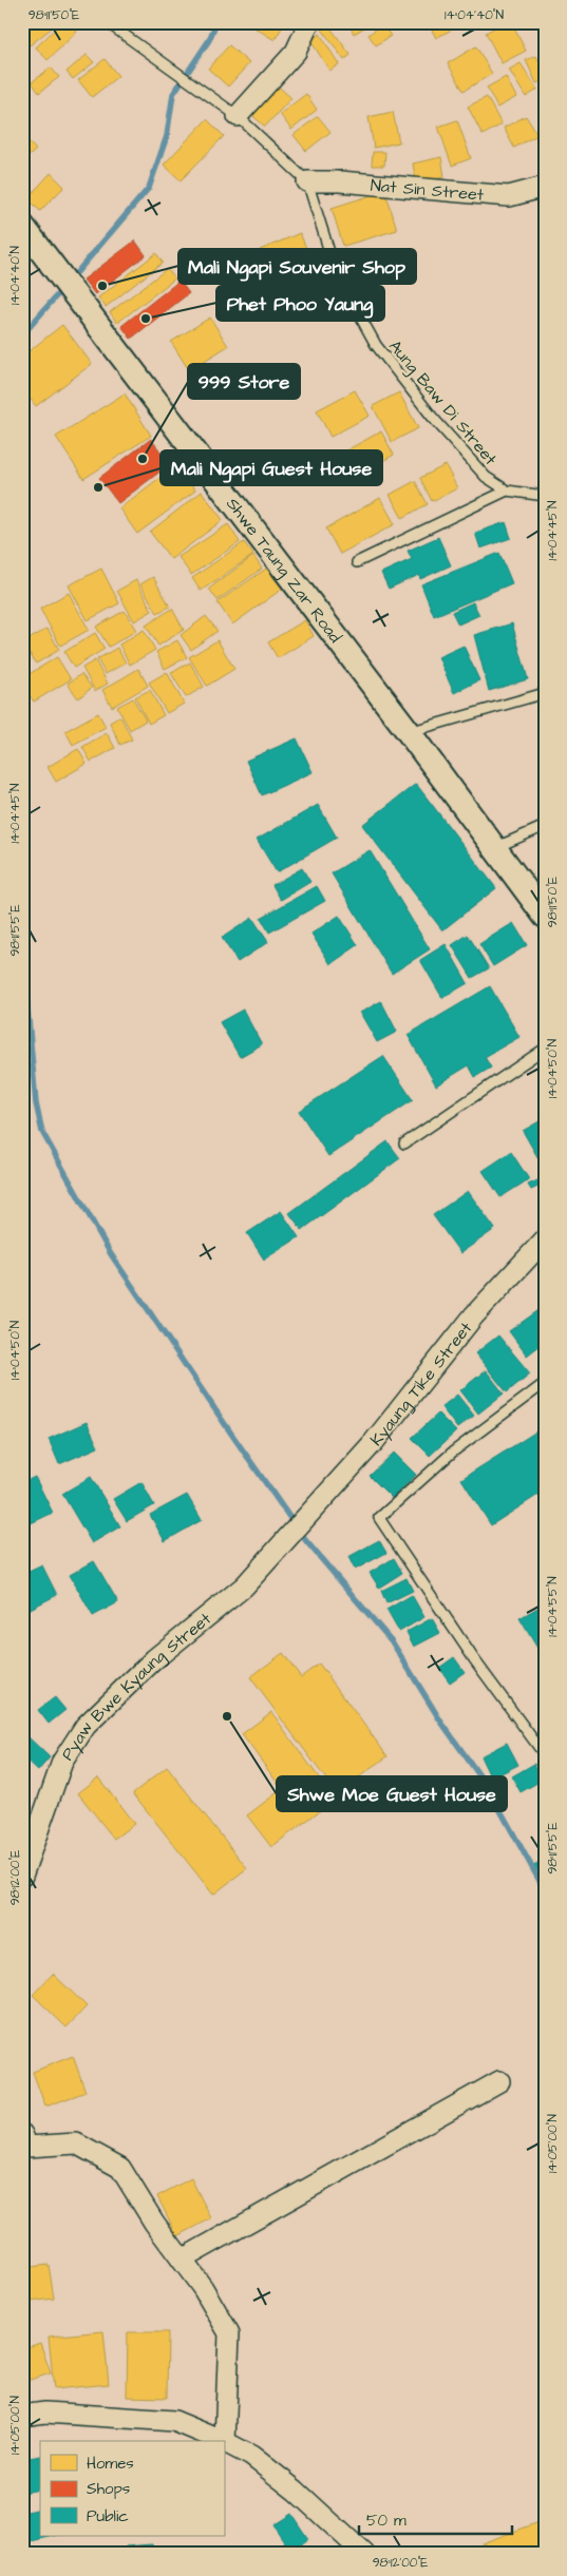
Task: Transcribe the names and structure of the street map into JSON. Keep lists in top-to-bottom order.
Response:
{
  "streets": {
    "street": [
      "Nat Sin Street",
      "Shwe Taung Zar Road",
      "Kyaung Tike Street",
      "Pyaw Bwe Kyaung Street"
    ],
    "lane": ["Aung Baw Di Street"]
  },
  "crossings": [
    ["Nat Sin Street", "Aung Baw Di Street"],
    ["Kyaung Tike Street", "Pyaw Bwe Kyaung Street"]
  ],
  "places": [
    "Mali Ngapi Souvenir Shop",
    "Phet Phoo Yaung",
    "999 Store",
    "Mali Ngapi Guest House",
    "Shwe Moe Guest House"
  ],
  "legend": ["Homes", "Shops", "Public"],
  "scale_bar": "50 m",
  "coordinates": [
    "98°11'50\"E",
    "14°04'40\"N",
    "14°04'45\"N",
    "98°11'55\"E",
    "14°04'50\"N",
    "14°04'55\"N",
    "98°12'00\"E",
    "14°05'00\"N"
  ]
}
